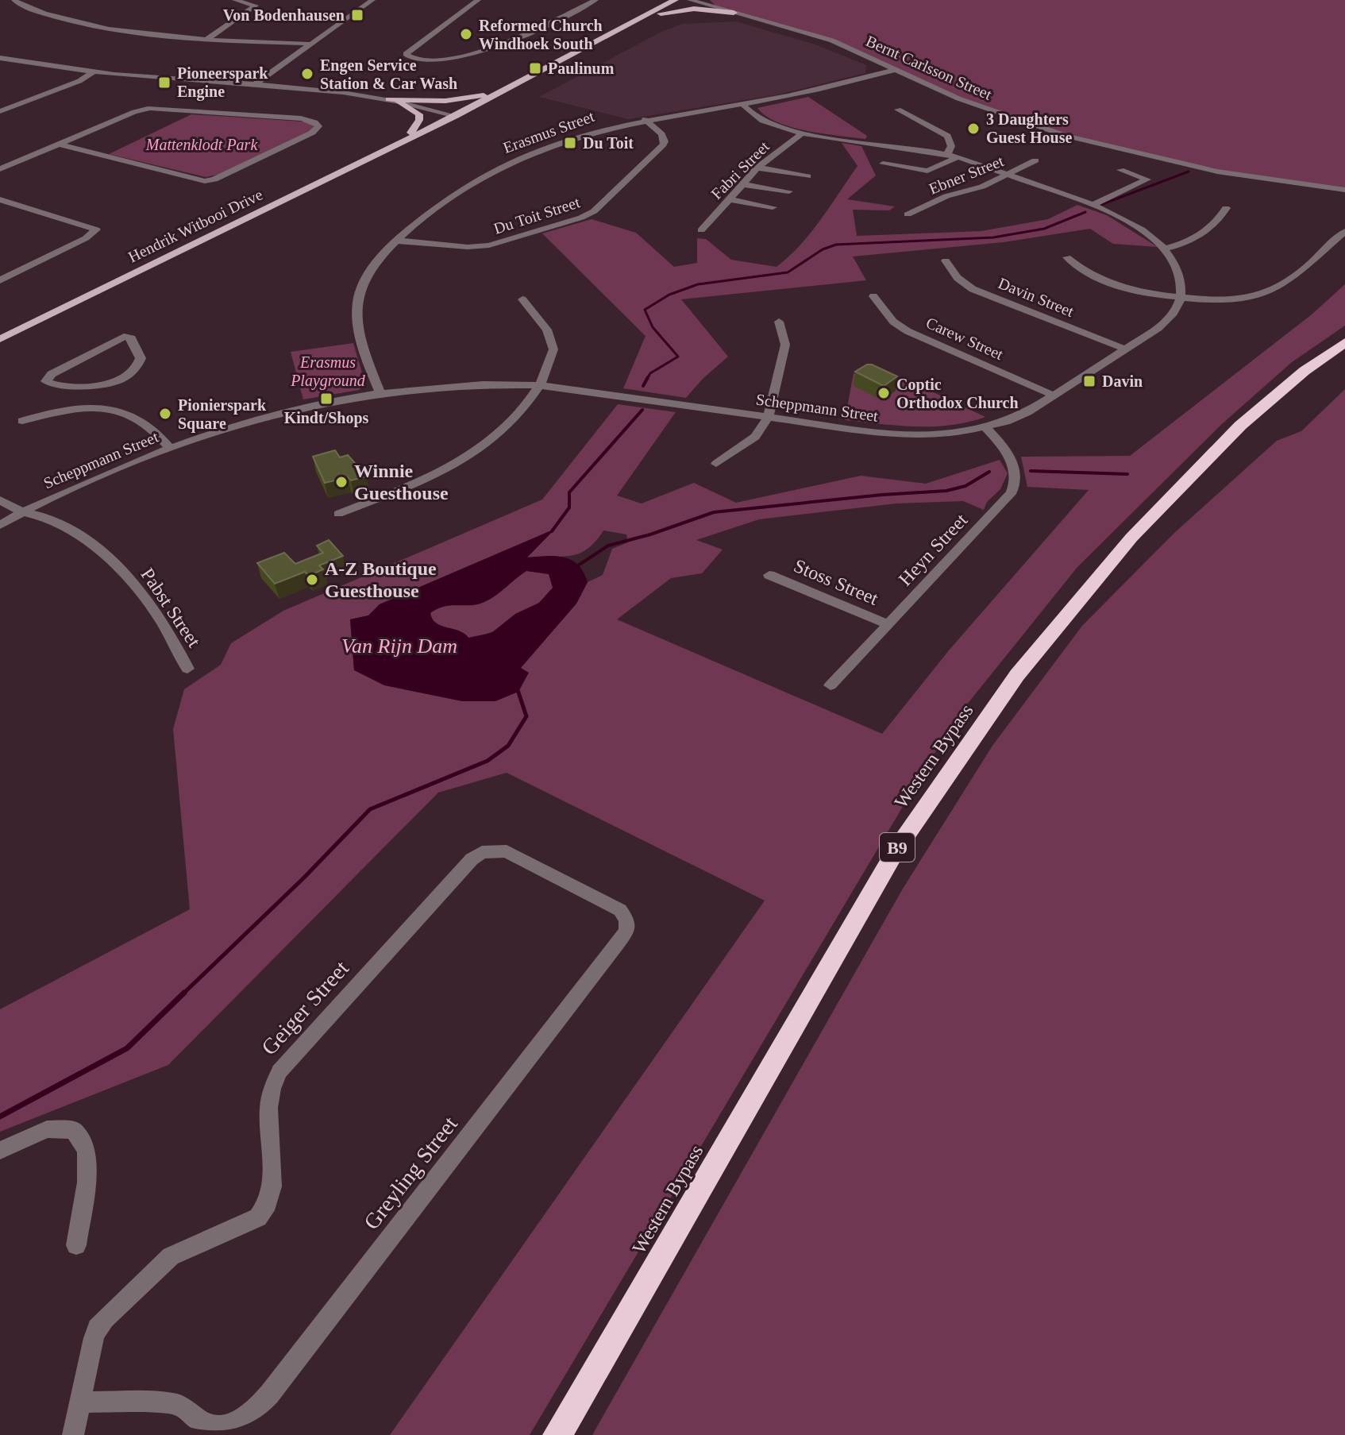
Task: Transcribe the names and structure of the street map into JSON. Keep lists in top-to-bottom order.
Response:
{
  "streets": {
    "highway": ["Western Bypass", "B9"],
    "main road": ["Hendrik Witbooi Drive"],
    "street": [
      "Bernt Carlsson Street",
      "Erasmus Street",
      "Fabri Street",
      "Ebner Street",
      "Du Toit Street",
      "Davin Street",
      "Carew Street",
      "Scheppmann Street",
      "Heyn Street",
      "Stoss Street",
      "Pabst Street",
      "Geiger Street",
      "Greyling Street"
    ]
  },
  "crossings": [
    ["Bernt Carlsson Street", "Erasmus Street"],
    ["Erasmus Street", "Du Toit Street"],
    ["Erasmus Street", "Scheppmann Street"],
    ["Davin Street", "Scheppmann Street"],
    ["Carew Street", "Scheppmann Street"],
    ["Scheppmann Street", "Heyn Street"],
    ["Scheppmann Street", "Pabst Street"],
    ["Heyn Street", "Stoss Street"],
    ["Geiger Street", "Greyling Street"]
  ],
  "water": ["Van Rijn Dam"],
  "parks": ["Mattenklodt Park", "Erasmus Playground"],
  "places": {
    "transit": [
      "Von Bodenhausen",
      "Paulinum",
      "Pioneerspark Engine",
      "Du Toit",
      "Davin",
      "Kindt/Shops"
    ],
    "other": [
      "Reformed Church Windhoek South",
      "Engen Service Station & Car Wash",
      "3 Daughters Guest House",
      "Coptic Orthodox Church",
      "Pionierspark Square",
      "Winnie Guesthouse",
      "A-Z Boutique Guesthouse"
    ]
  }
}
